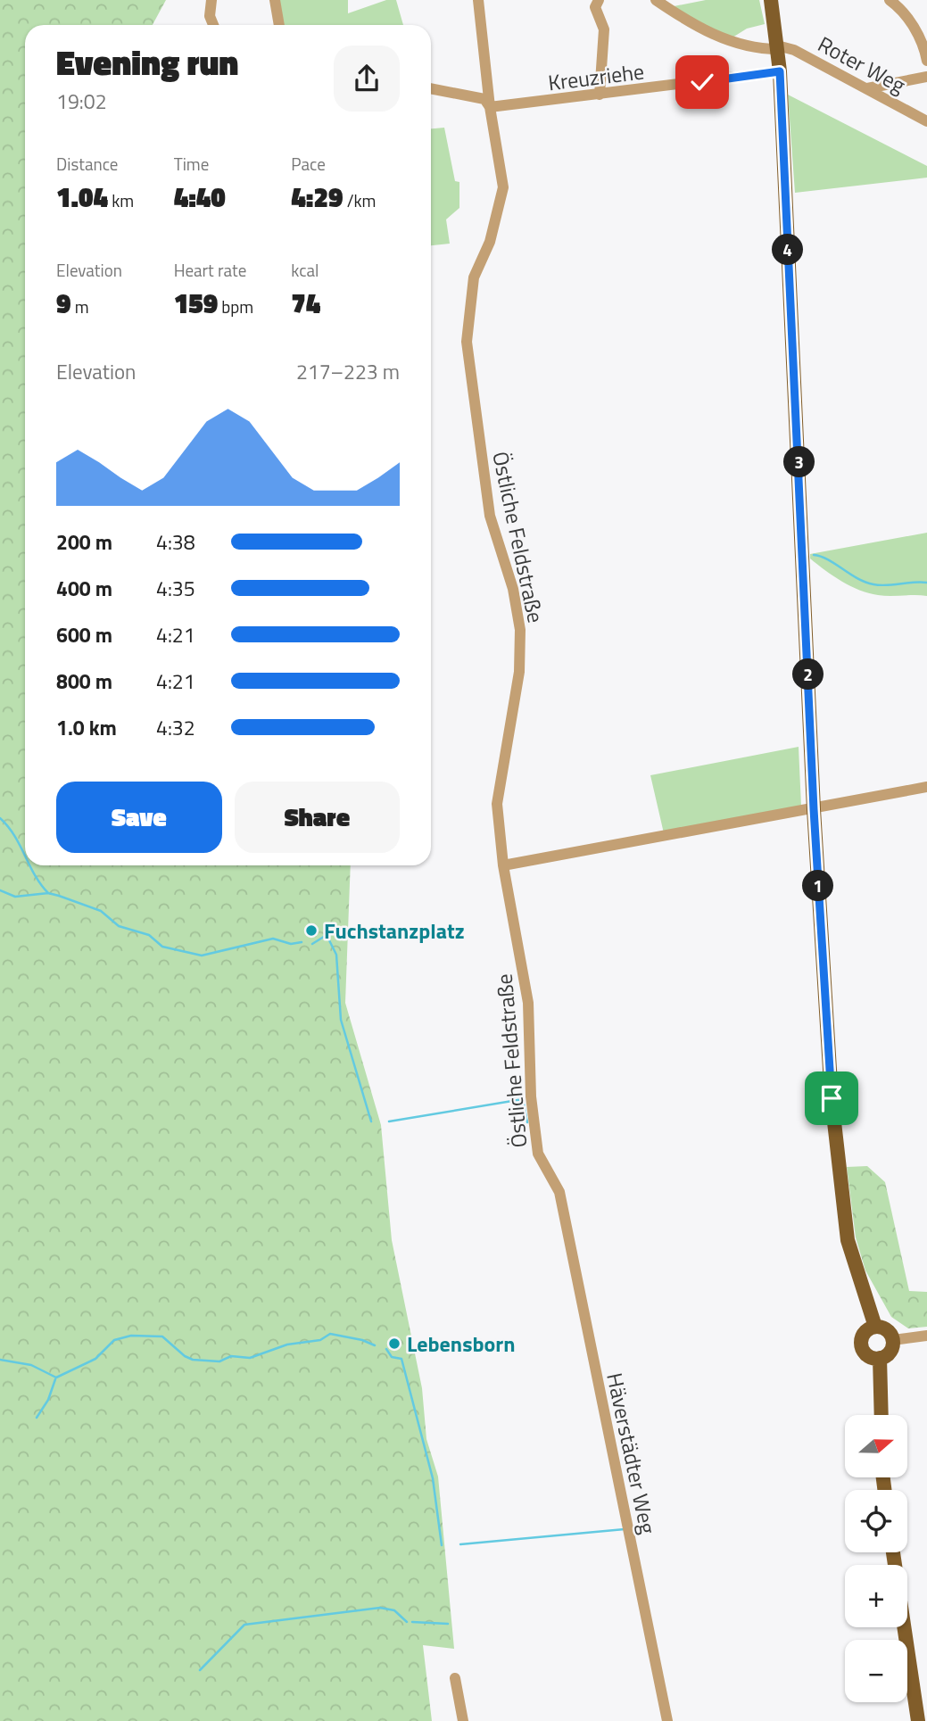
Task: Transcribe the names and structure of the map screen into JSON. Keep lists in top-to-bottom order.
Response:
{
  "streets": {
    "street": [
      "Roter Weg",
      "Kreuzriehe",
      "Östliche Feldstraße",
      "Häverstädter Weg"
    ]
  },
  "crossings": [
    ["Kreuzriehe", "Östliche Feldstraße"],
    ["Östliche Feldstraße", "Häverstädter Weg"]
  ],
  "places": ["Fuchstanzplatz", "Lebensborn"],
  "north": "right",
  "page": {
    "heading": ["Evening run", "19:02"],
    "stats": [
      ["Distance", "1.04 km"],
      ["Time", "4:40"],
      ["Pace", "4:29 /km"],
      ["Elevation", "9 m"],
      ["Heart rate", "159 bpm"],
      ["kcal", "74"]
    ],
    "pins": [
      "4",
      "3",
      "2",
      "1"
    ],
    "chart": ["Elevation", "217–223 m"],
    "list": [
      {
        "name": "200 m",
        "note": "4:38"
      },
      {
        "name": "400 m",
        "note": "4:35"
      },
      {
        "name": "600 m",
        "note": "4:21"
      },
      {
        "name": "800 m",
        "note": "4:21"
      },
      {
        "name": "1.0 km",
        "note": "4:32"
      }
    ],
    "buttons": ["Save", "Share"],
    "map_buttons": ["+", "−"]
  }
}
